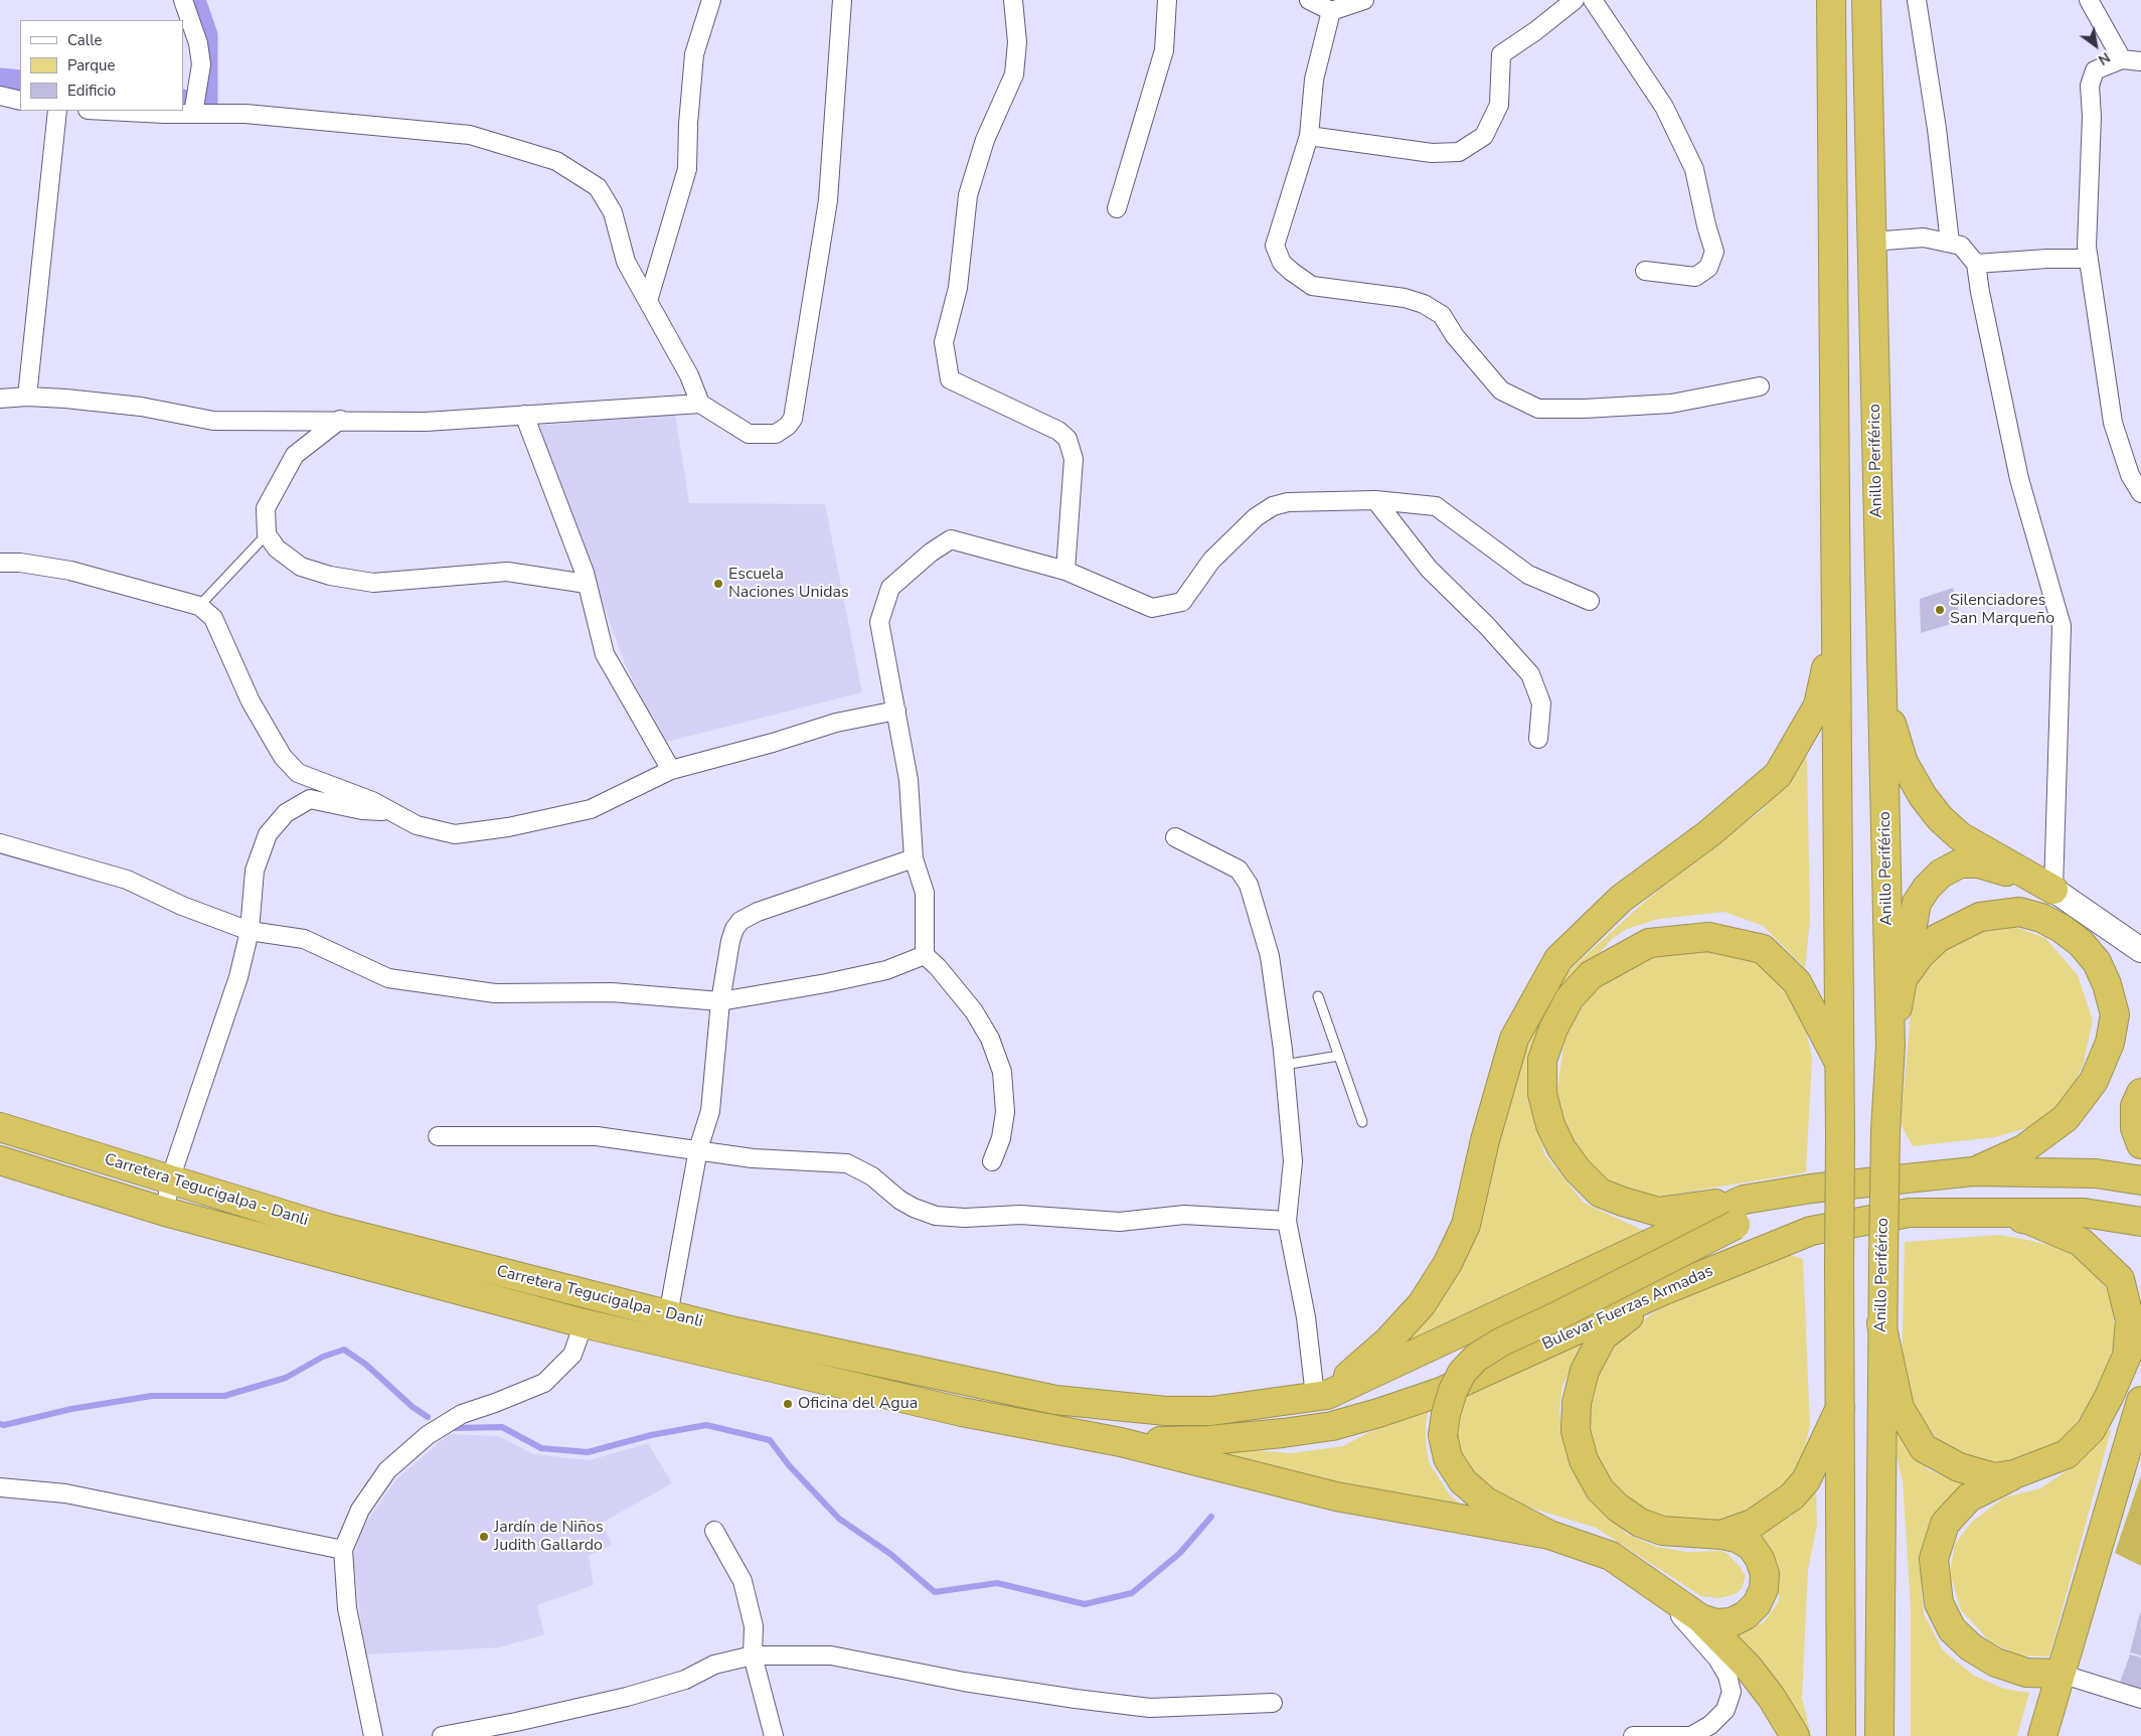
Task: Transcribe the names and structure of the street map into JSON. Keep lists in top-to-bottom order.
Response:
{
  "streets": {
    "highway": ["Anillo Periférico", "Carretera Tegucigalpa - Danli", "Bulevar Fuerzas Armadas"]
  },
  "crossings": [
    ["Carretera Tegucigalpa - Danli", "Bulevar Fuerzas Armadas"]
  ],
  "places": [
    "Escuela Naciones Unidas",
    "Silenciadores San Marqueño",
    "Oficina del Agua",
    "Jardín de Niños Judith Gallardo"
  ],
  "legend": ["Calle", "Parque", "Edificio"],
  "north": "bottom right"
}
